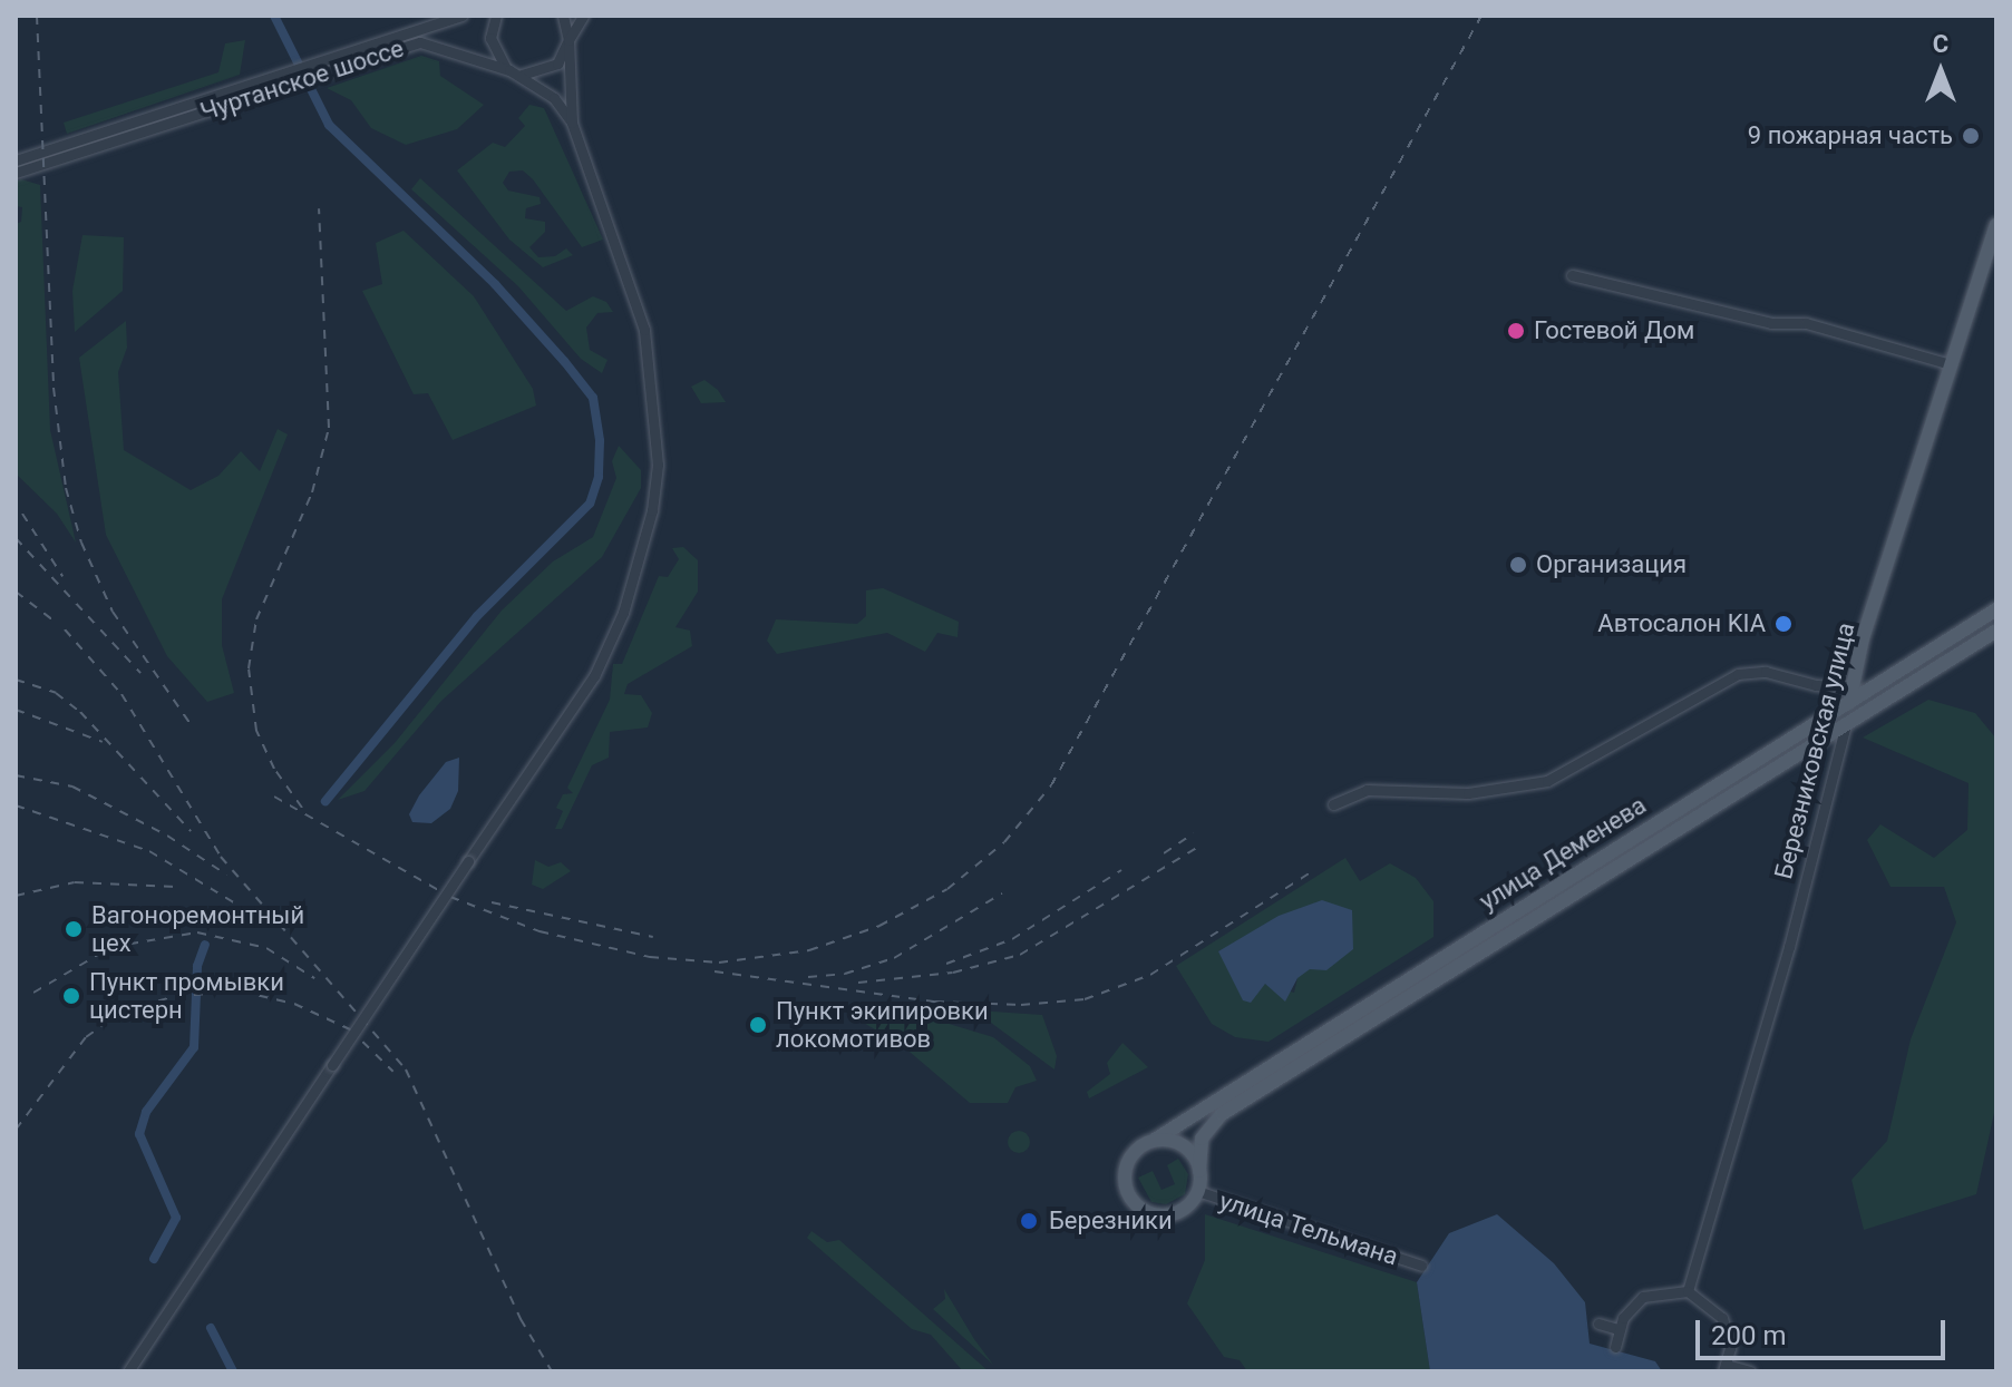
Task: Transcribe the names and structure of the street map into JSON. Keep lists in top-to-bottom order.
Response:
{
  "streets": {
    "main road": ["Березниковская улица", "улица Деменева"],
    "street": ["Чуртанское шоссе", "улица Тельмана"]
  },
  "crossings": [
    ["Березниковская улица", "улица Деменева"],
    ["улица Деменева", "улица Тельмана"]
  ],
  "places": [
    "9 пожарная часть",
    "Гостевой Дом",
    "Организация",
    "Автосалон KIA",
    "Вагоноремонтный цех",
    "Пункт промывки цистерн",
    "Пункт экипировки локомотивов",
    "Березники"
  ],
  "scale_bar": "200 m",
  "north": "top"
}
